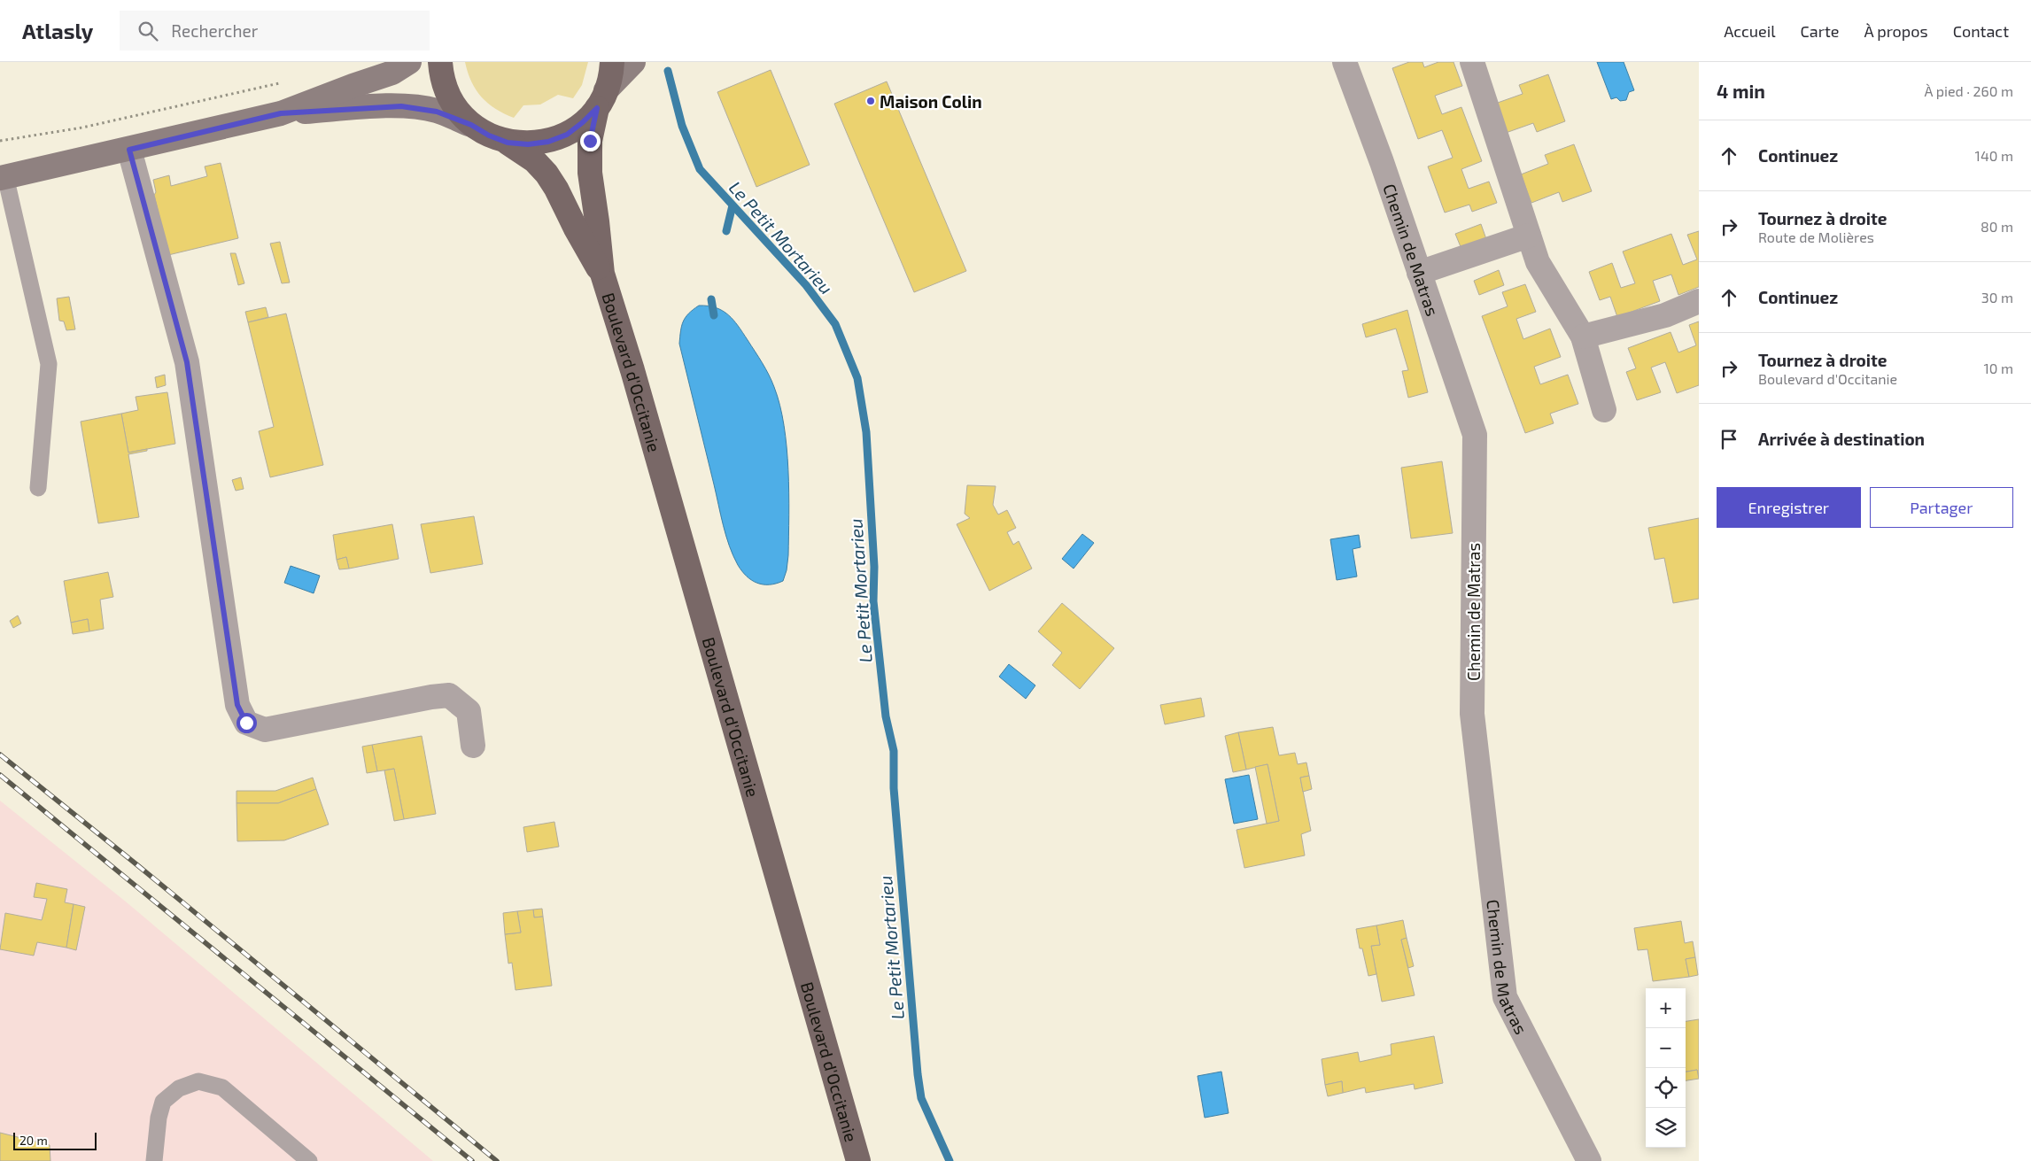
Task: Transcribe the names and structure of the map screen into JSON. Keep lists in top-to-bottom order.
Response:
{
  "streets": {
    "main road": ["Boulevard d'Occitanie"],
    "street": ["Chemin de Matras"]
  },
  "water": ["Le Petit Mortarieu"],
  "places": ["Maison Colin"],
  "scale_bar": "20 m",
  "page": {
    "header": "Atlasly",
    "search": "Rechercher",
    "nav": [
      "Accueil",
      "Carte",
      "À propos",
      "Contact"
    ],
    "heading": ["4 min", "À pied · 260 m"],
    "list": [
      ["Continuez", "140 m"],
      ["Tournez à droite", "Route de Molières", "80 m"],
      ["Continuez", "30 m"],
      ["Tournez à droite", "Boulevard d'Occitanie", "10 m"],
      "Arrivée à destination"
    ],
    "buttons": ["Enregistrer", "Partager"],
    "map_buttons": ["+", "−"],
    "scale": "20 m"
  }
}
